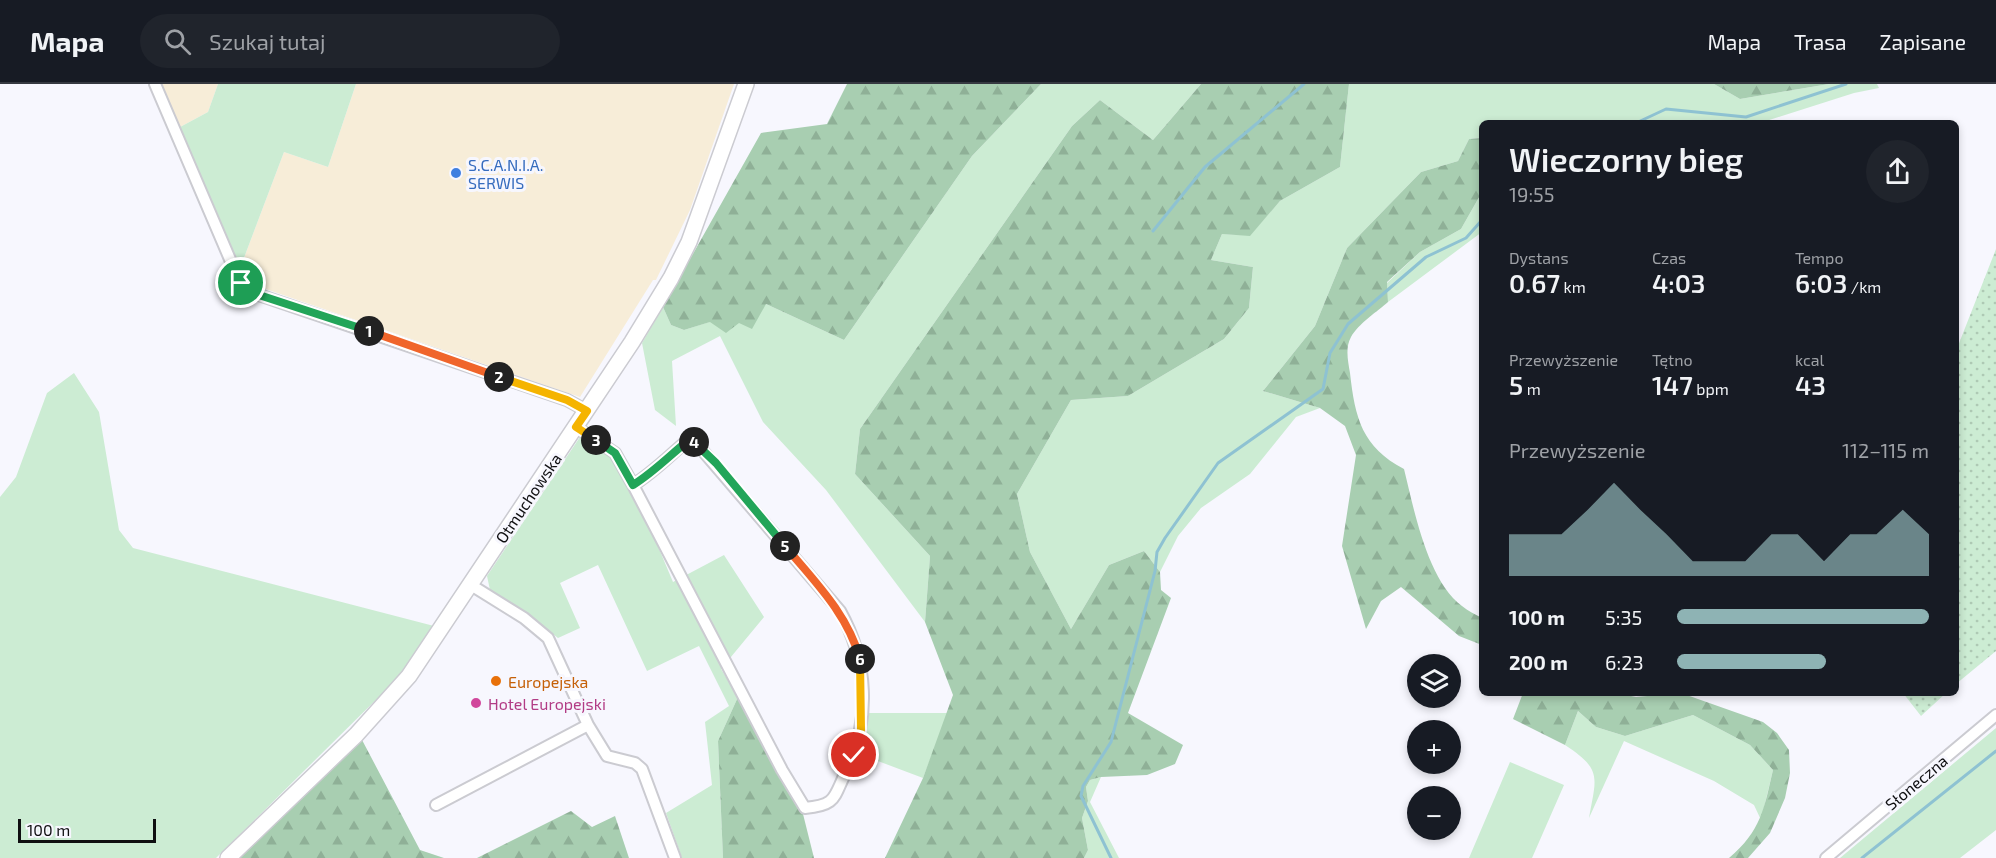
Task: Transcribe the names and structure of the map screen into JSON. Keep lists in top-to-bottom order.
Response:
{
  "streets": {
    "main road": ["Otmuchowska"],
    "street": ["Słoneczna"]
  },
  "places": ["S.C.A.N.I.A. SERWIS", "Europejska", "Hotel Europejski"],
  "scale_bar": "100 m",
  "page": {
    "header": "Mapa",
    "search": "Szukaj tutaj",
    "nav": ["Mapa", "Trasa", "Zapisane"],
    "heading": ["Wieczorny bieg", "19:55"],
    "stats": [
      ["Dystans", "0.67 km"],
      ["Czas", "4:03"],
      ["Tempo", "6:03 /km"],
      ["Przewyższenie", "5 m"],
      ["Tętno", "147 bpm"],
      ["kcal", "43"]
    ],
    "pins": [
      "1",
      "2",
      "3",
      "4",
      "5",
      "6"
    ],
    "chart": ["Przewyższenie", "112–115 m"],
    "list": [
      {
        "name": "100 m",
        "note": "5:35"
      },
      {
        "name": "200 m",
        "note": "6:23"
      }
    ],
    "map_buttons": ["+", "−"],
    "scale": "100 m"
  }
}
